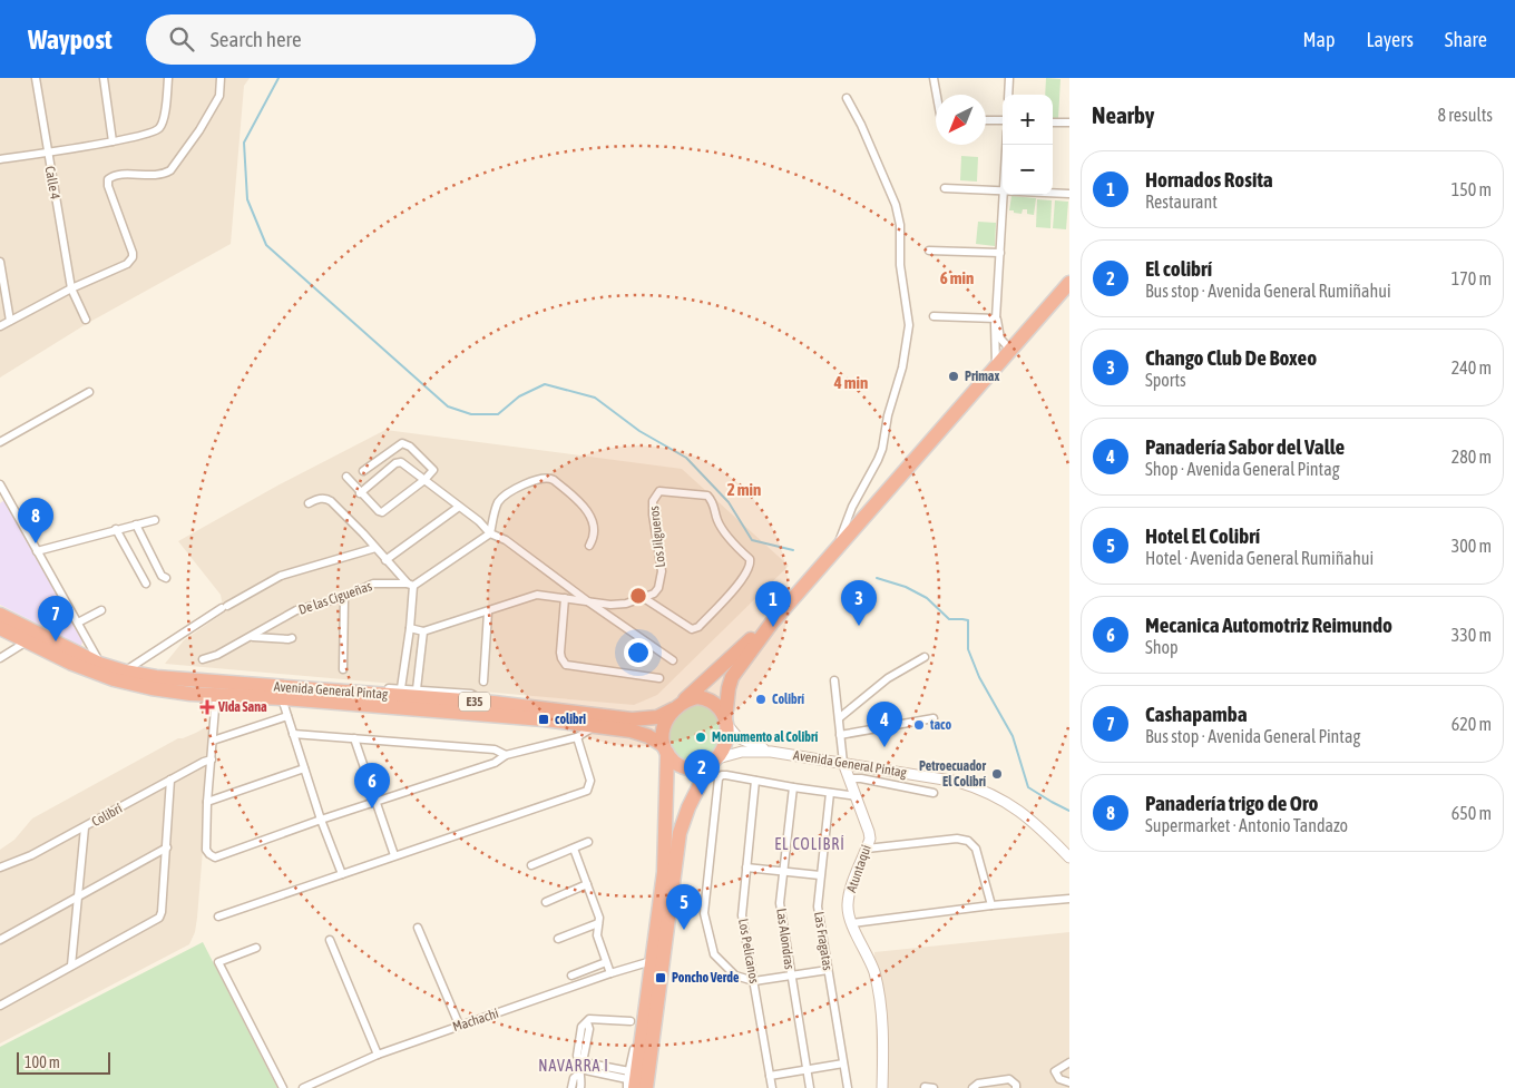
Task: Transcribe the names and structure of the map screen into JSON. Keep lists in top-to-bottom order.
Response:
{
  "streets": {
    "highway": ["Avenida General Pintag", "E35"],
    "main road": ["Atuntaqui"],
    "street": [
      "Calle 4",
      "Los Jilgueros",
      "De las Cigueñas",
      "Colibrí",
      "Las Alondras",
      "Las Fragatas",
      "Los Pelicanos",
      "Machachi"
    ]
  },
  "crossings": [
    ["Avenida General Pintag", "E35"],
    ["Avenida General Pintag", "Atuntaqui"]
  ],
  "districts": ["EL COLIBRÍ", "NAVARRA I"],
  "places": {
    "other": [
      "Primax",
      "Colibrí",
      "taco",
      "Monumento al Colibrí",
      "Petroecuador El Colibrí"
    ],
    "health": ["Vida Sana"],
    "transit": ["colibri", "Poncho Verde"]
  },
  "scale_bar": "100 m",
  "north": "bottom left",
  "page": {
    "header": "Waypost",
    "search": "Search here",
    "nav": ["Map", "Layers", "Share"],
    "heading": ["Nearby", "8 results"],
    "map_buttons": ["+", "−"],
    "list": [
      {
        "mark": "1",
        "name": "Hornados Rosita",
        "note": "Restaurant",
        "value": "150 m"
      },
      {
        "mark": "2",
        "name": "El colibrí",
        "note": "Bus stop · Avenida General Rumiñahui",
        "value": "170 m"
      },
      {
        "mark": "3",
        "name": "Chango Club De Boxeo",
        "note": "Sports",
        "value": "240 m"
      },
      {
        "mark": "4",
        "name": "Panadería Sabor del Valle",
        "note": "Shop · Avenida General Pintag",
        "value": "280 m"
      },
      {
        "mark": "5",
        "name": "Hotel El Colibrí",
        "note": "Hotel · Avenida General Rumiñahui",
        "value": "300 m"
      },
      {
        "mark": "6",
        "name": "Mecanica Automotriz Reimundo",
        "note": "Shop",
        "value": "330 m"
      },
      {
        "mark": "7",
        "name": "Cashapamba",
        "note": "Bus stop · Avenida General Pintag",
        "value": "620 m"
      },
      {
        "mark": "8",
        "name": "Panadería trigo de Oro",
        "note": "Supermarket · Antonio Tandazo",
        "value": "650 m"
      }
    ],
    "pins": [
      "8",
      "3",
      "1",
      "7",
      "4",
      "2",
      "6",
      "5"
    ],
    "scale": "100 m"
  },
  "rings": ["6 min", "4 min", "2 min"]
}
